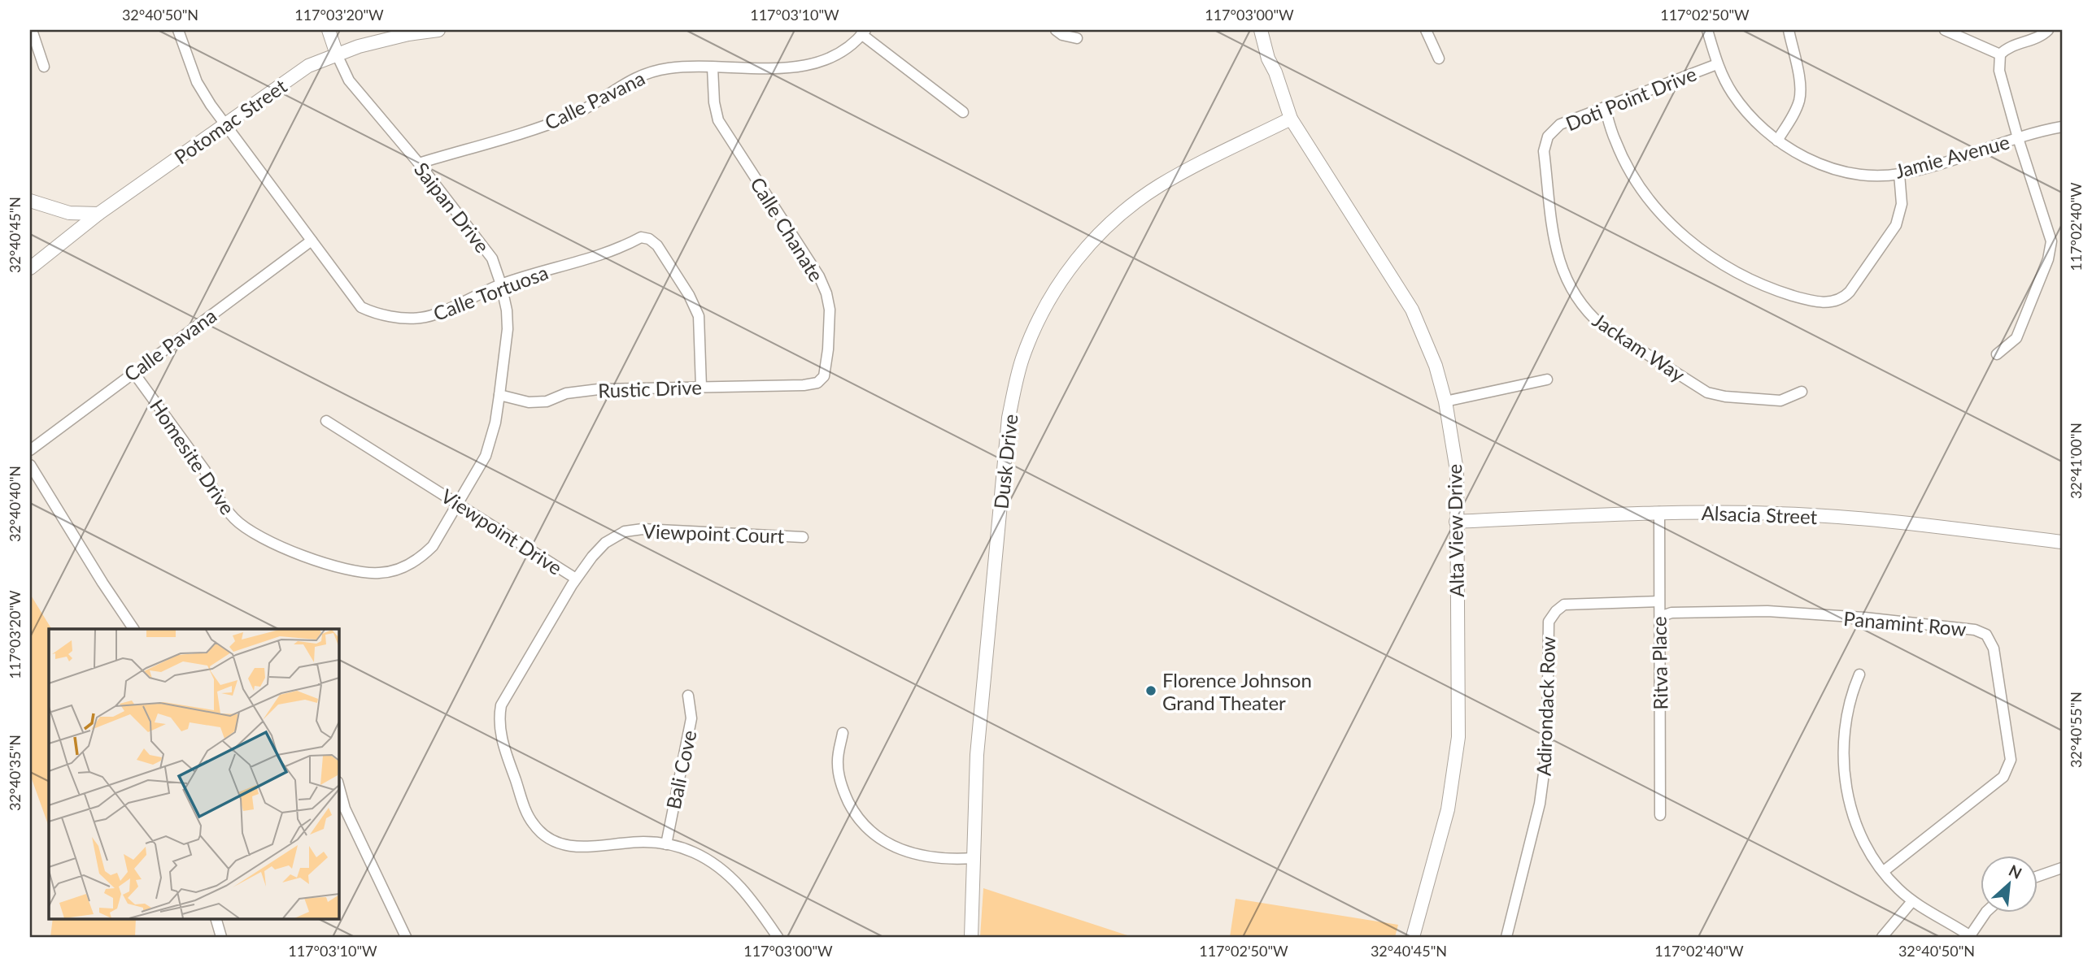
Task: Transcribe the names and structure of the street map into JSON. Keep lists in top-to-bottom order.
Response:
{
  "streets": {
    "street": [
      "Doti Point Drive",
      "Calle Pavana",
      "Potomac Street",
      "Jamie Avenue",
      "Saipan Drive",
      "Calle Chanate",
      "Calle Tortuosa",
      "Jackam Way",
      "Rustic Drive",
      "Homesite Drive",
      "Dusk Drive",
      "Alsacia Street",
      "Alta View Drive",
      "Viewpoint Drive",
      "Viewpoint Court",
      "Panamint Row",
      "Ritva Place",
      "Adirondack Row",
      "Bali Cove"
    ]
  },
  "crossings": [
    ["Doti Point Drive", "Jamie Avenue"],
    ["Doti Point Drive", "Jackam Way"],
    ["Calle Pavana", "Saipan Drive"],
    ["Calle Pavana", "Calle Chanate"],
    ["Calle Pavana", "Calle Tortuosa"],
    ["Calle Pavana", "Homesite Drive"],
    ["Potomac Street", "Saipan Drive"],
    ["Potomac Street", "Calle Tortuosa"],
    ["Saipan Drive", "Calle Tortuosa"],
    ["Saipan Drive", "Rustic Drive"],
    ["Saipan Drive", "Homesite Drive"],
    ["Saipan Drive", "Viewpoint Drive"],
    ["Calle Chanate", "Rustic Drive"],
    ["Calle Tortuosa", "Rustic Drive"],
    ["Homesite Drive", "Viewpoint Drive"],
    ["Dusk Drive", "Alta View Drive"],
    ["Alsacia Street", "Alta View Drive"],
    ["Alsacia Street", "Ritva Place"],
    ["Viewpoint Drive", "Viewpoint Court"],
    ["Viewpoint Drive", "Bali Cove"],
    ["Panamint Row", "Ritva Place"],
    ["Ritva Place", "Adirondack Row"]
  ],
  "places": ["Florence Johnson Grand Theater"],
  "north": "top right",
  "coordinates": [
    "32°40'50\"N",
    "117°03'20\"W",
    "117°03'10\"W",
    "117°03'00\"W",
    "117°02'50\"W",
    "117°02'40\"W",
    "32°40'45\"N",
    "32°41'00\"N",
    "32°40'40\"N",
    "32°40'55\"N",
    "32°40'35\"N"
  ]
}
